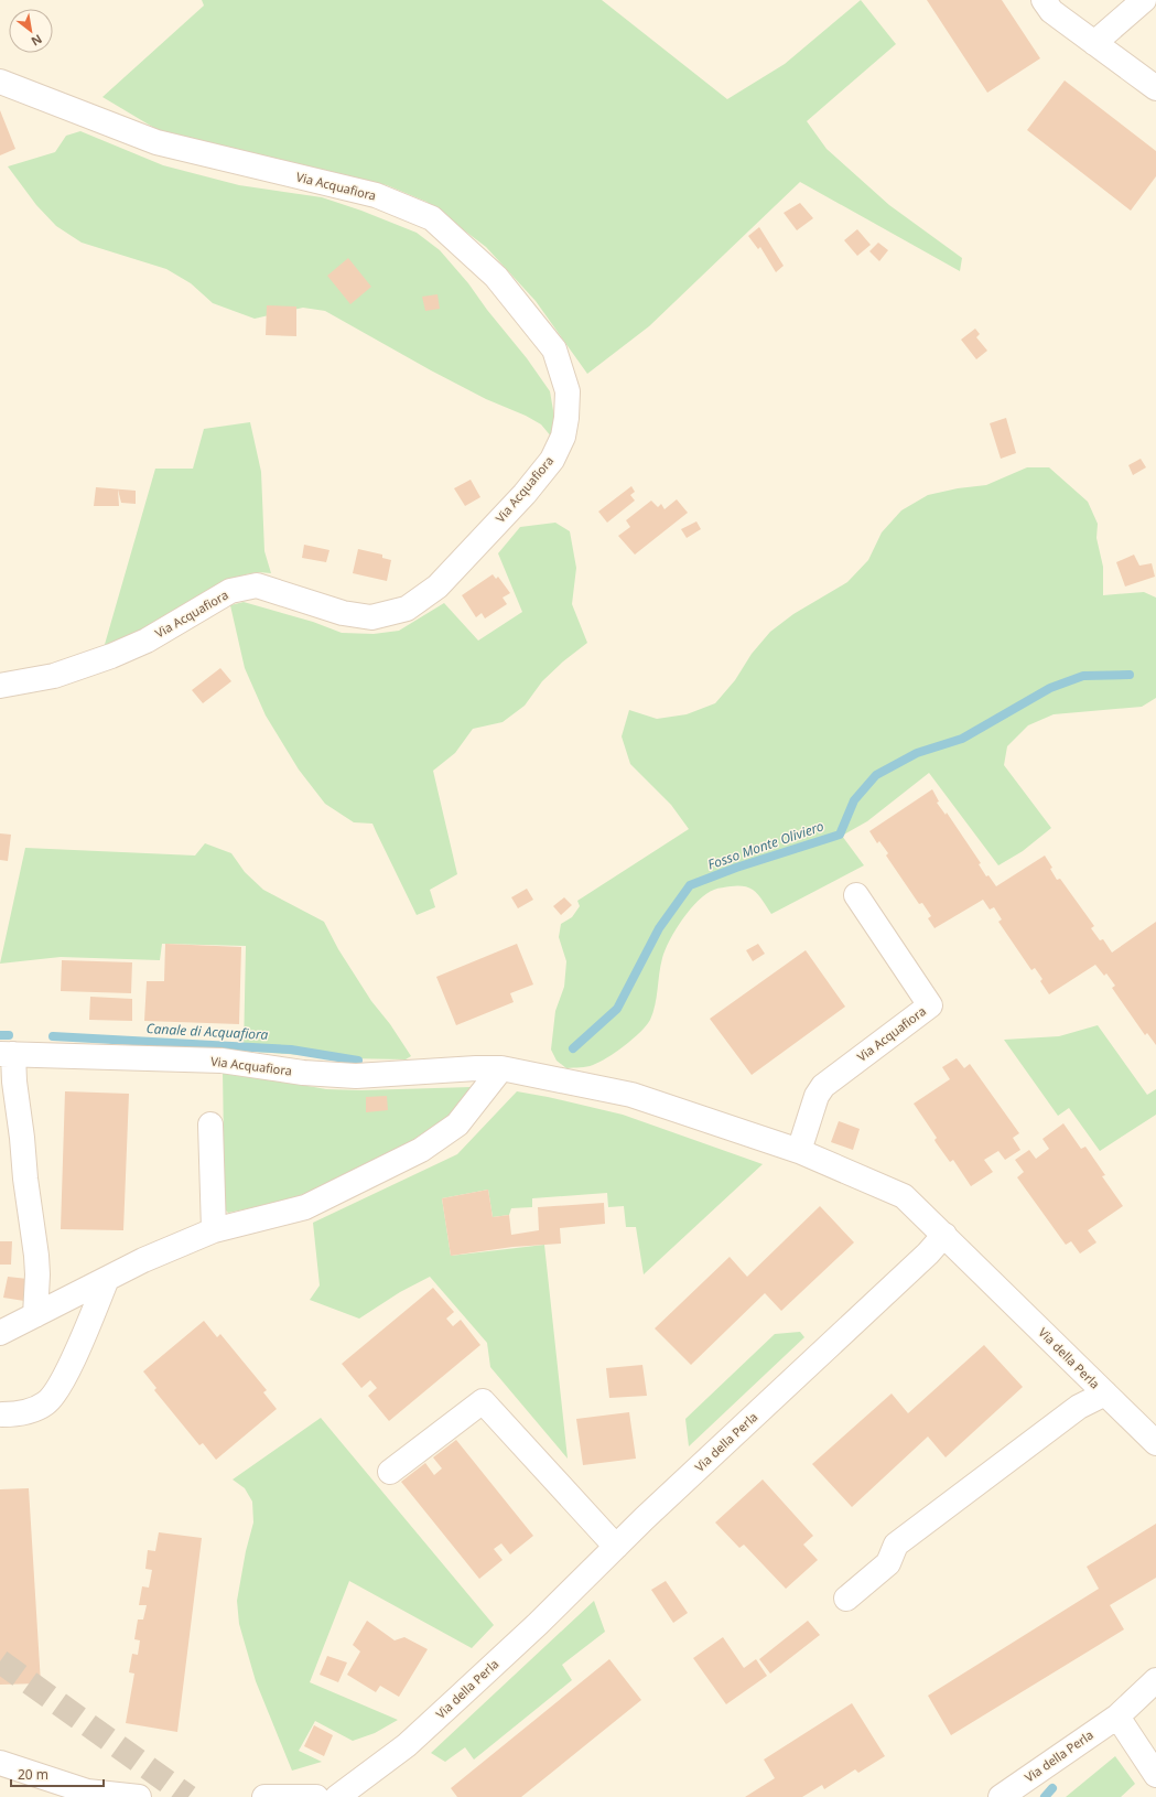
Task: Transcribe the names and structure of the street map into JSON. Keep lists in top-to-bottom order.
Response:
{
  "streets": {
    "street": ["Via Acquafiora", "Via della Perla"]
  },
  "crossings": [
    ["Via Acquafiora", "Via della Perla"]
  ],
  "water": ["Fosso Monte Oliviero", "Canale di Acquafiora"],
  "scale_bar": "20 m",
  "north": "bottom right"
}
